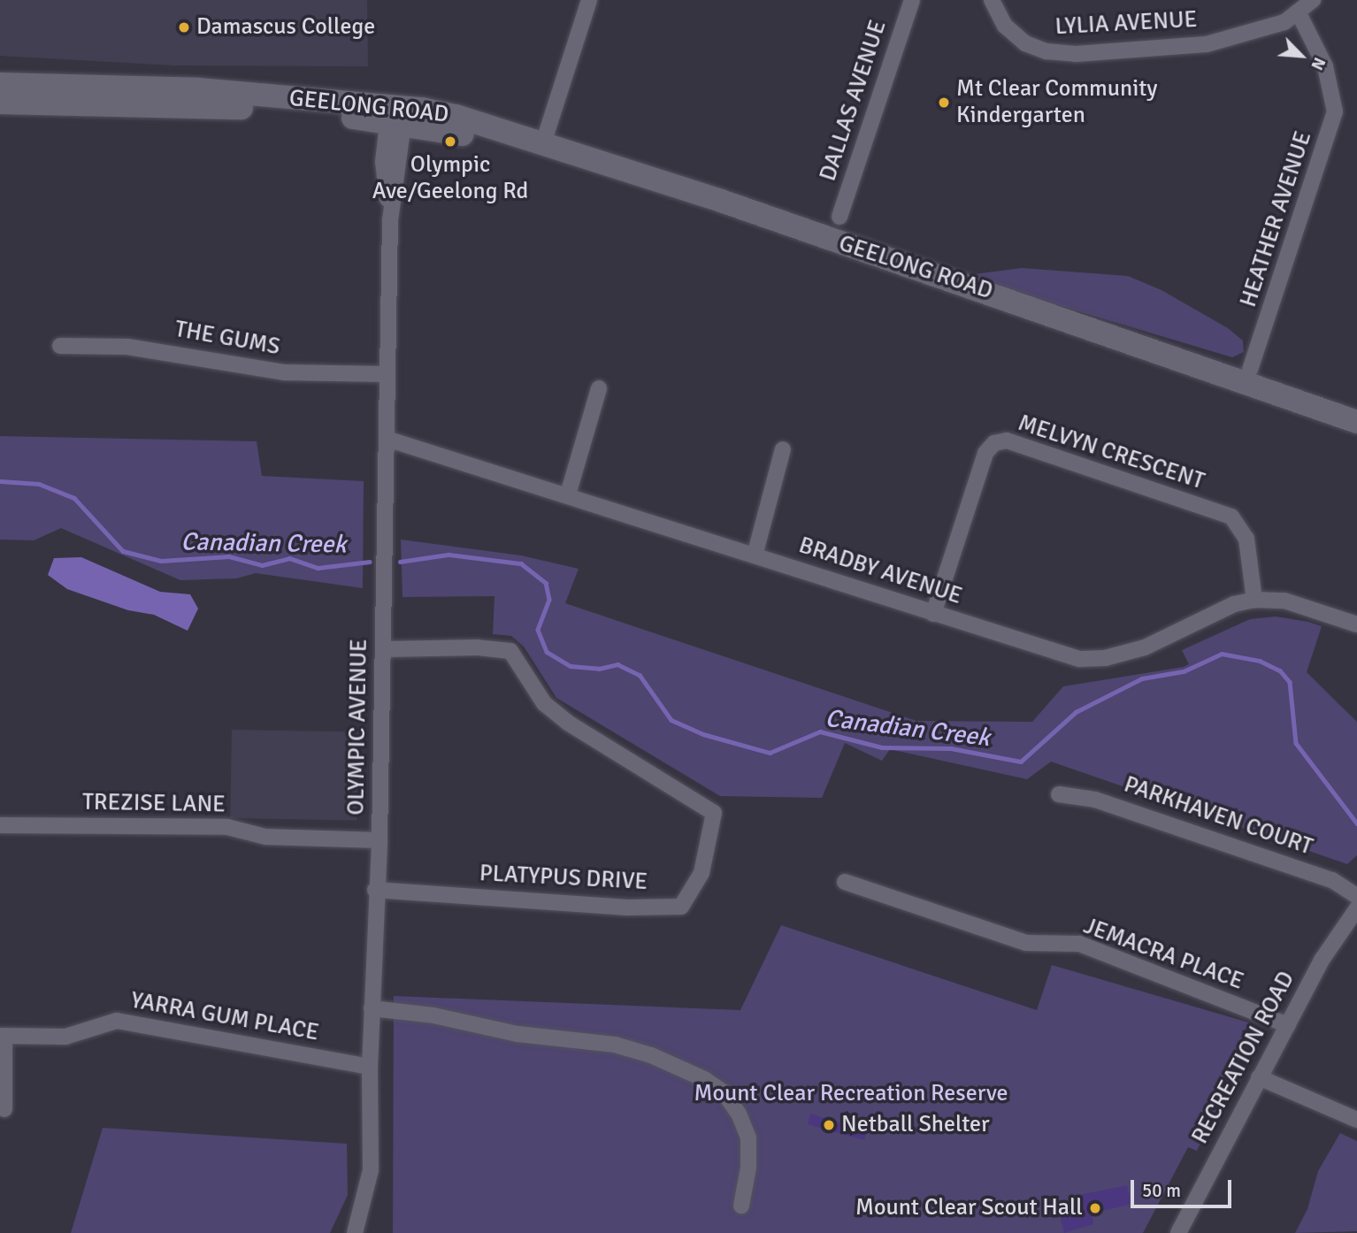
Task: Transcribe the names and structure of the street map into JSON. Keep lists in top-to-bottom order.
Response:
{
  "streets": {
    "main road": ["GEELONG ROAD"],
    "street": [
      "LYLIA AVENUE",
      "DALLAS AVENUE",
      "HEATHER AVENUE",
      "THE GUMS",
      "MELVYN CRESCENT",
      "BRADBY AVENUE",
      "OLYMPIC AVENUE",
      "TREZISE LANE",
      "PARKHAVEN COURT",
      "PLATYPUS DRIVE",
      "JEMACRA PLACE",
      "YARRA GUM PLACE",
      "RECREATION ROAD"
    ]
  },
  "crossings": [
    ["LYLIA AVENUE", "HEATHER AVENUE"],
    ["GEELONG ROAD", "HEATHER AVENUE"],
    ["GEELONG ROAD", "OLYMPIC AVENUE"],
    ["THE GUMS", "OLYMPIC AVENUE"],
    ["MELVYN CRESCENT", "BRADBY AVENUE"],
    ["BRADBY AVENUE", "OLYMPIC AVENUE"],
    ["OLYMPIC AVENUE", "TREZISE LANE"],
    ["OLYMPIC AVENUE", "PLATYPUS DRIVE"],
    ["OLYMPIC AVENUE", "YARRA GUM PLACE"],
    ["JEMACRA PLACE", "RECREATION ROAD"]
  ],
  "water": ["Canadian Creek"],
  "parks": ["Mount Clear Recreation Reserve"],
  "places": [
    "Damascus College",
    "Mt Clear Community Kindergarten",
    "Olympic Ave/Geelong Rd",
    "Netball Shelter",
    "Mount Clear Scout Hall"
  ],
  "scale_bar": "50 m",
  "north": "bottom right"
}
